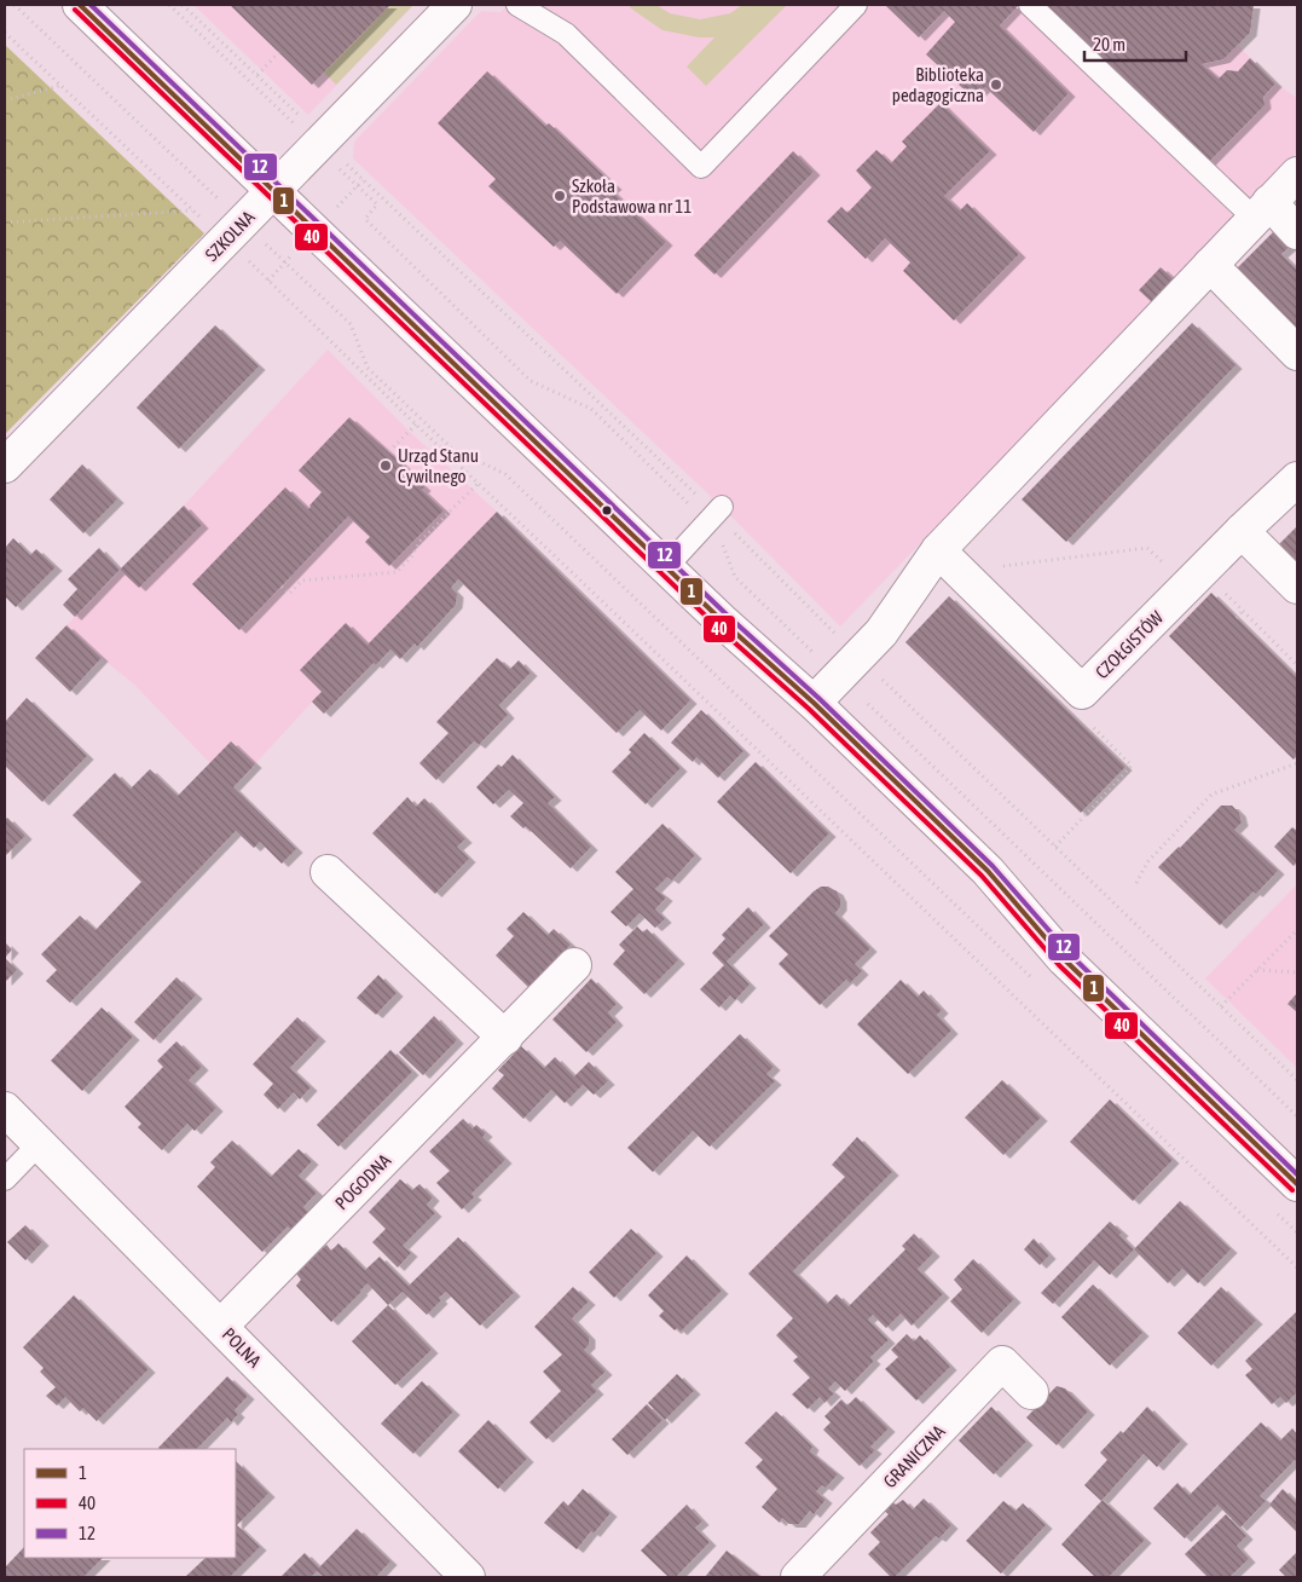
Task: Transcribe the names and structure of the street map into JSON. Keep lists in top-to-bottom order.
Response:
{
  "streets": {
    "street": [
      "SZKOLNA",
      "CZOŁGISTÓW",
      "POGODNA",
      "POLNA",
      "GRANICZNA"
    ]
  },
  "crossings": [
    ["POGODNA", "POLNA"]
  ],
  "places": ["Biblioteka pedagogiczna", "Szkoła Podstawowa nr 11", "Urząd Stanu Cywilnego"],
  "lines": ["transit line 1", "transit line 12", "transit line 40"],
  "legend": ["1", "40", "12"],
  "scale_bar": "20 m"
}
